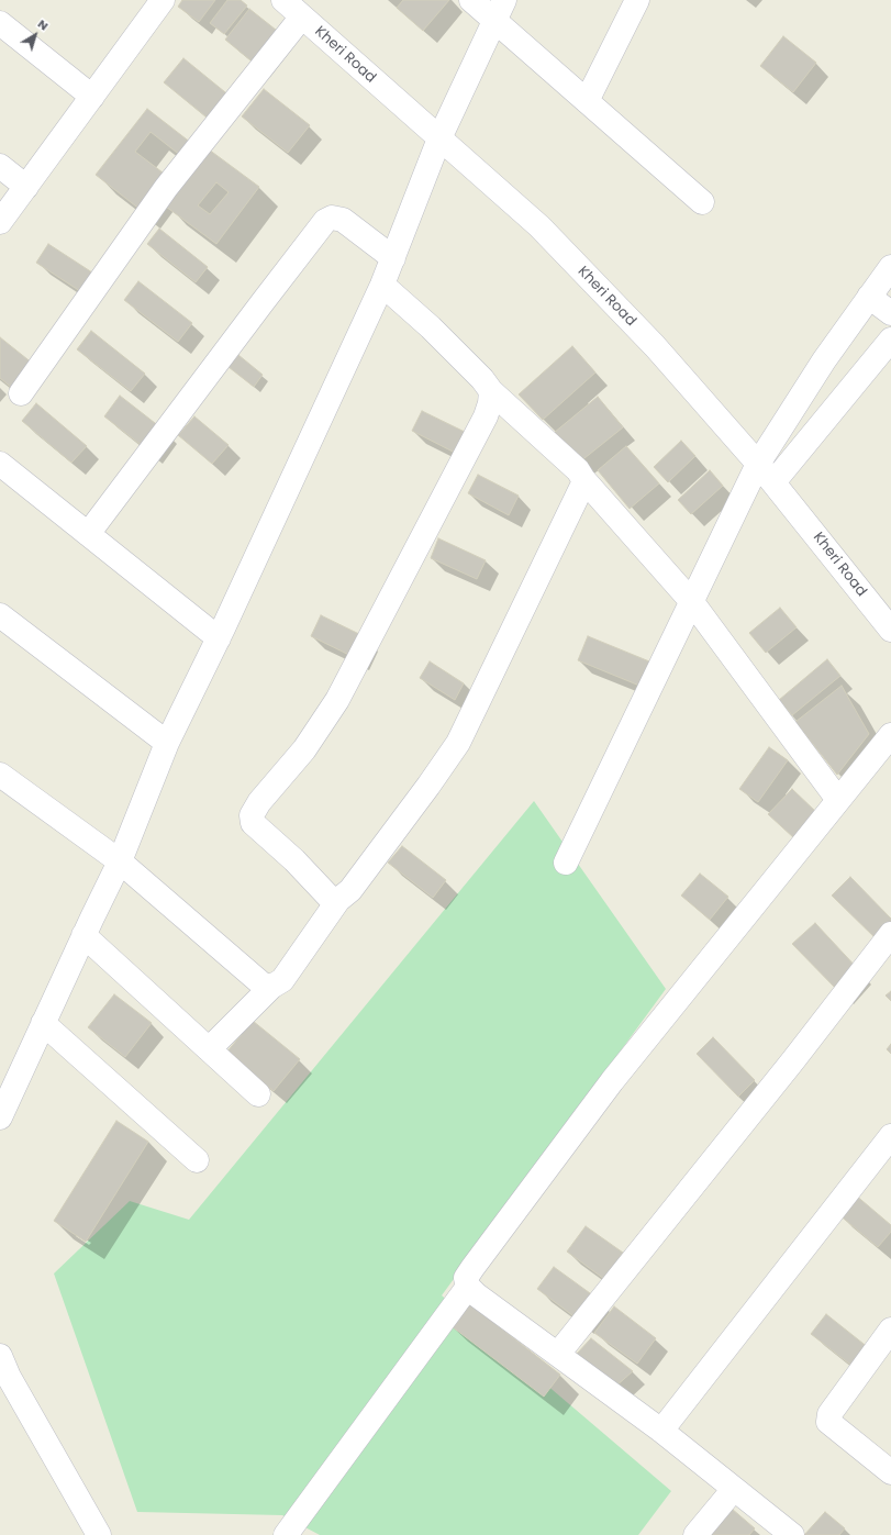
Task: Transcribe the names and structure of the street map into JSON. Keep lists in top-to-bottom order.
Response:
{
  "streets": {
    "street": ["Kheri Road"]
  },
  "north": "top right"
}
